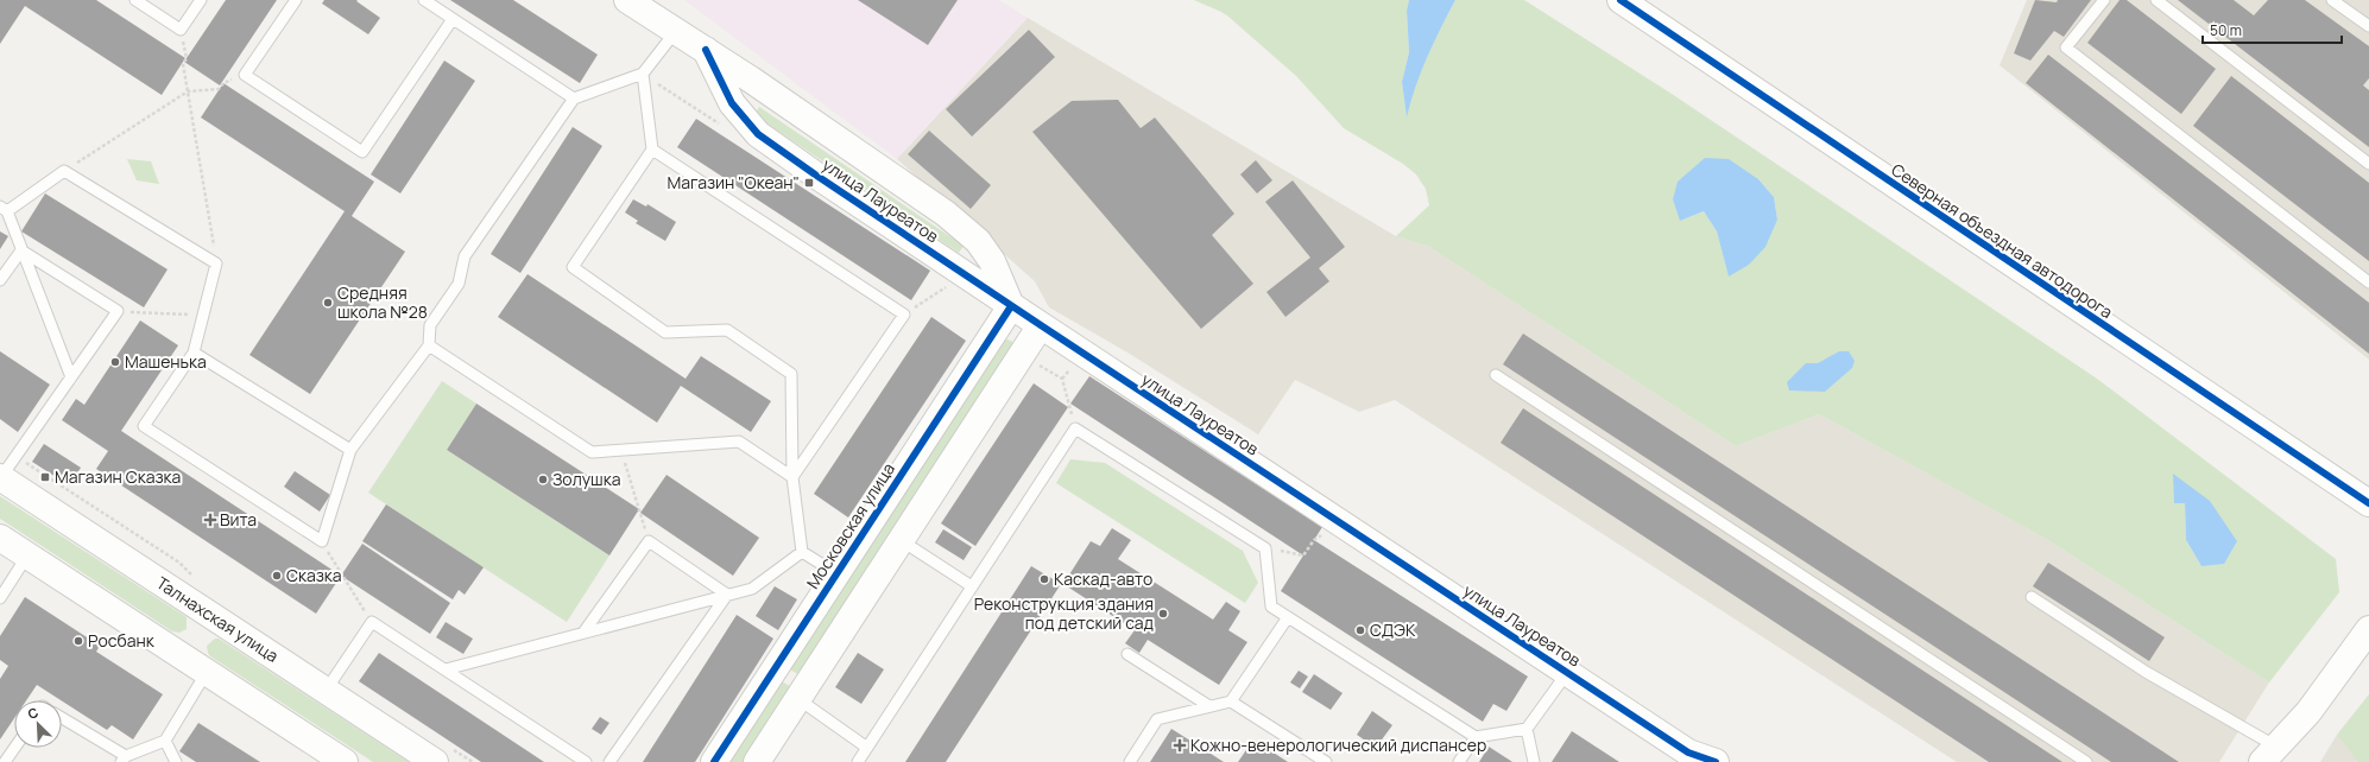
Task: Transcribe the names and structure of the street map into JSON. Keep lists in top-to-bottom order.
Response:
{
  "streets": {
    "street": [
      "улица Лауреатов",
      "Северная объездная автодорога",
      "Московская улица",
      "Талнахская улица"
    ]
  },
  "crossings": [
    ["улица Лауреатов", "Московская улица"]
  ],
  "places": {
    "transit": ["Магазин \"Океан\"", "Магазин Сказка"],
    "other": [
      "Средняя школа №28",
      "Машенька",
      "Золушка",
      "Сказка",
      "Каскад-авто",
      "Реконструкция здания под детский сад",
      "СДЭК",
      "Росбанк"
    ],
    "health": ["Вита", "Кожно-венерологический диспансер"]
  },
  "scale_bar": "50 m",
  "north": "top left"
}
